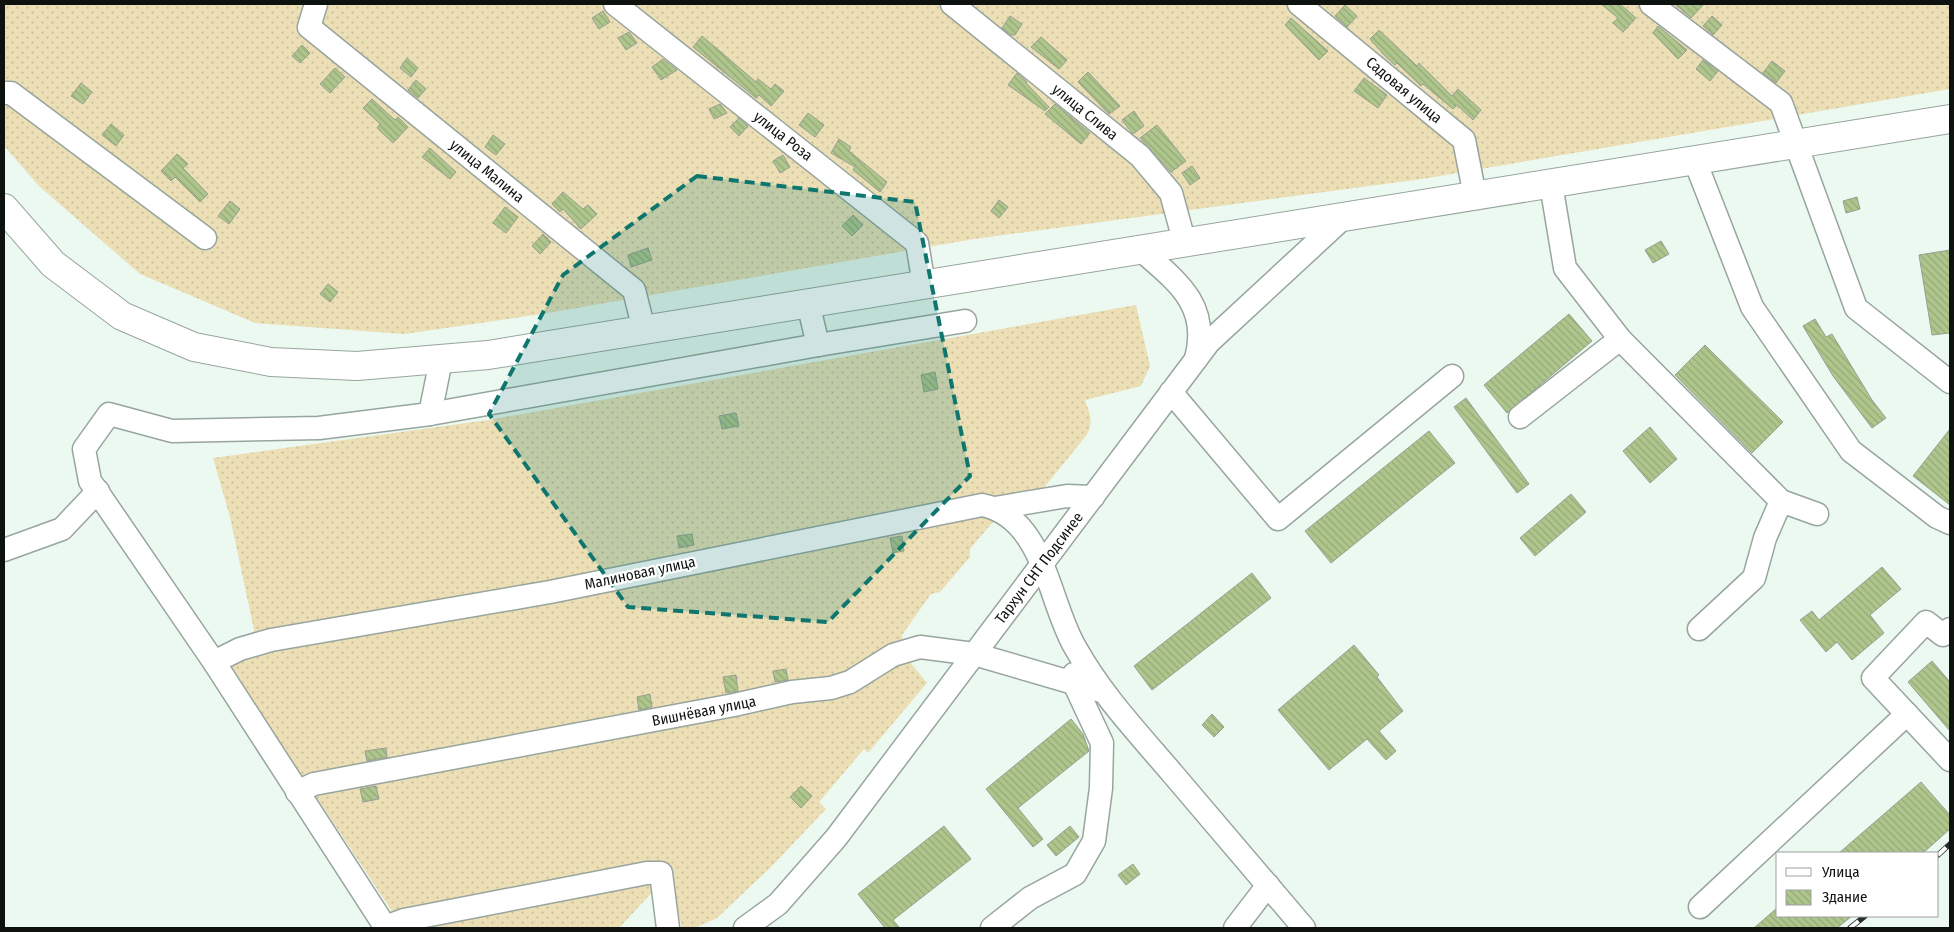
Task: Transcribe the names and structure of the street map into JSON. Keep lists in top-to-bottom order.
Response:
{
  "streets": {
    "street": [
      "Садовая улица",
      "улица Слива",
      "улица Роза",
      "улица Малина",
      "Тархун СНТ Подсинее",
      "Малиновая улица",
      "Вишнёвая улица"
    ]
  },
  "crossings": [
    ["Тархун СНТ Подсинее", "Малиновая улица"],
    ["Тархун СНТ Подсинее", "Вишнёвая улица"]
  ],
  "legend": ["Улица", "Здание"]
}
